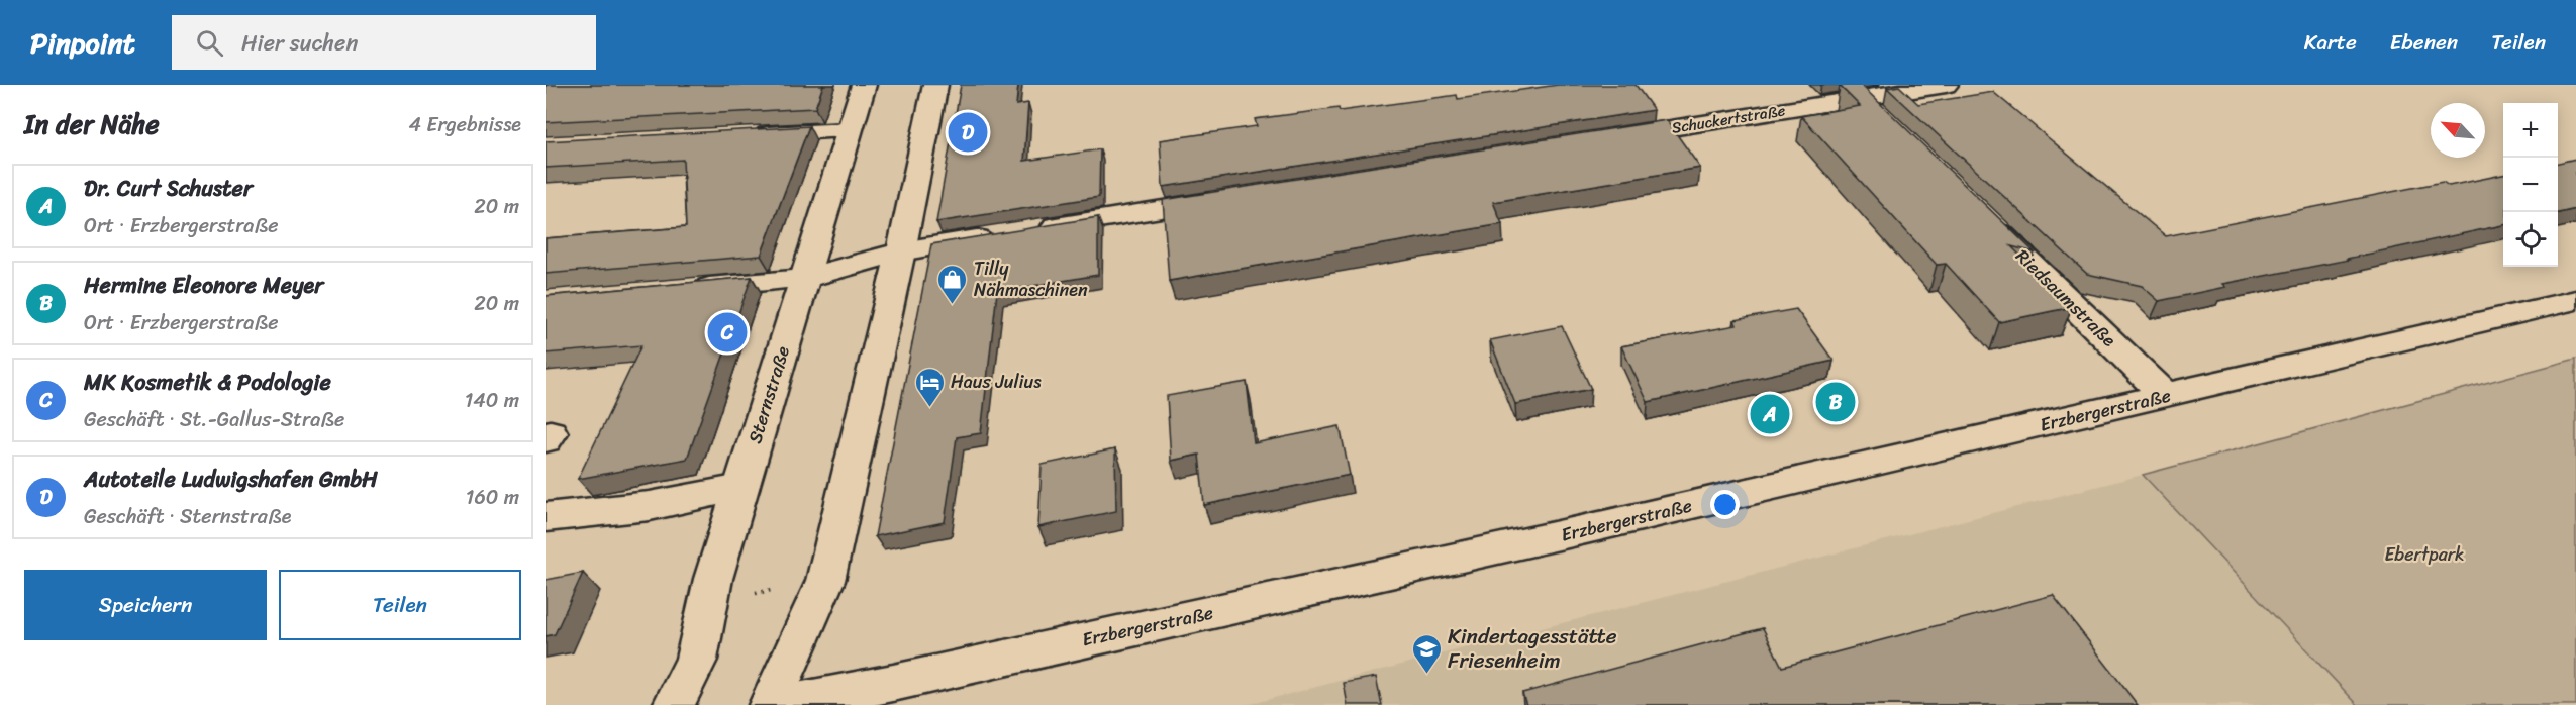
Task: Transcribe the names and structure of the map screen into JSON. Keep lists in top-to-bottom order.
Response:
{
  "streets": {
    "street": [
      "Schuckertstraße",
      "Riedsaumstraße",
      "Sternstraße",
      "Erzbergerstraße"
    ]
  },
  "crossings": [
    ["Riedsaumstraße", "Erzbergerstraße"]
  ],
  "parks": ["Ebertpark"],
  "places": {
    "shop": ["Tilly Nähmaschinen"],
    "hotel": ["Haus Julius"],
    "school or university": ["Kindertagesstätte Friesenheim"]
  },
  "north": "top left",
  "page": {
    "header": "Pinpoint",
    "search": "Hier suchen",
    "nav": ["Karte", "Ebenen", "Teilen"],
    "heading": ["In der Nähe", "4 Ergebnisse"],
    "map_buttons": ["+", "−"],
    "pins": [
      "D",
      "C",
      "B",
      "A"
    ],
    "list": [
      {
        "mark": "A",
        "name": "Dr. Curt Schuster",
        "note": "Ort · Erzbergerstraße",
        "value": "20 m"
      },
      {
        "mark": "B",
        "name": "Hermine Eleonore Meyer",
        "note": "Ort · Erzbergerstraße",
        "value": "20 m"
      },
      {
        "mark": "C",
        "name": "MK Kosmetik & Podologie",
        "note": "Geschäft · St.-Gallus-Straße",
        "value": "140 m"
      },
      {
        "mark": "D",
        "name": "Autoteile Ludwigshafen GmbH",
        "note": "Geschäft · Sternstraße",
        "value": "160 m"
      }
    ],
    "buttons": ["Speichern", "Teilen"]
  }
}
